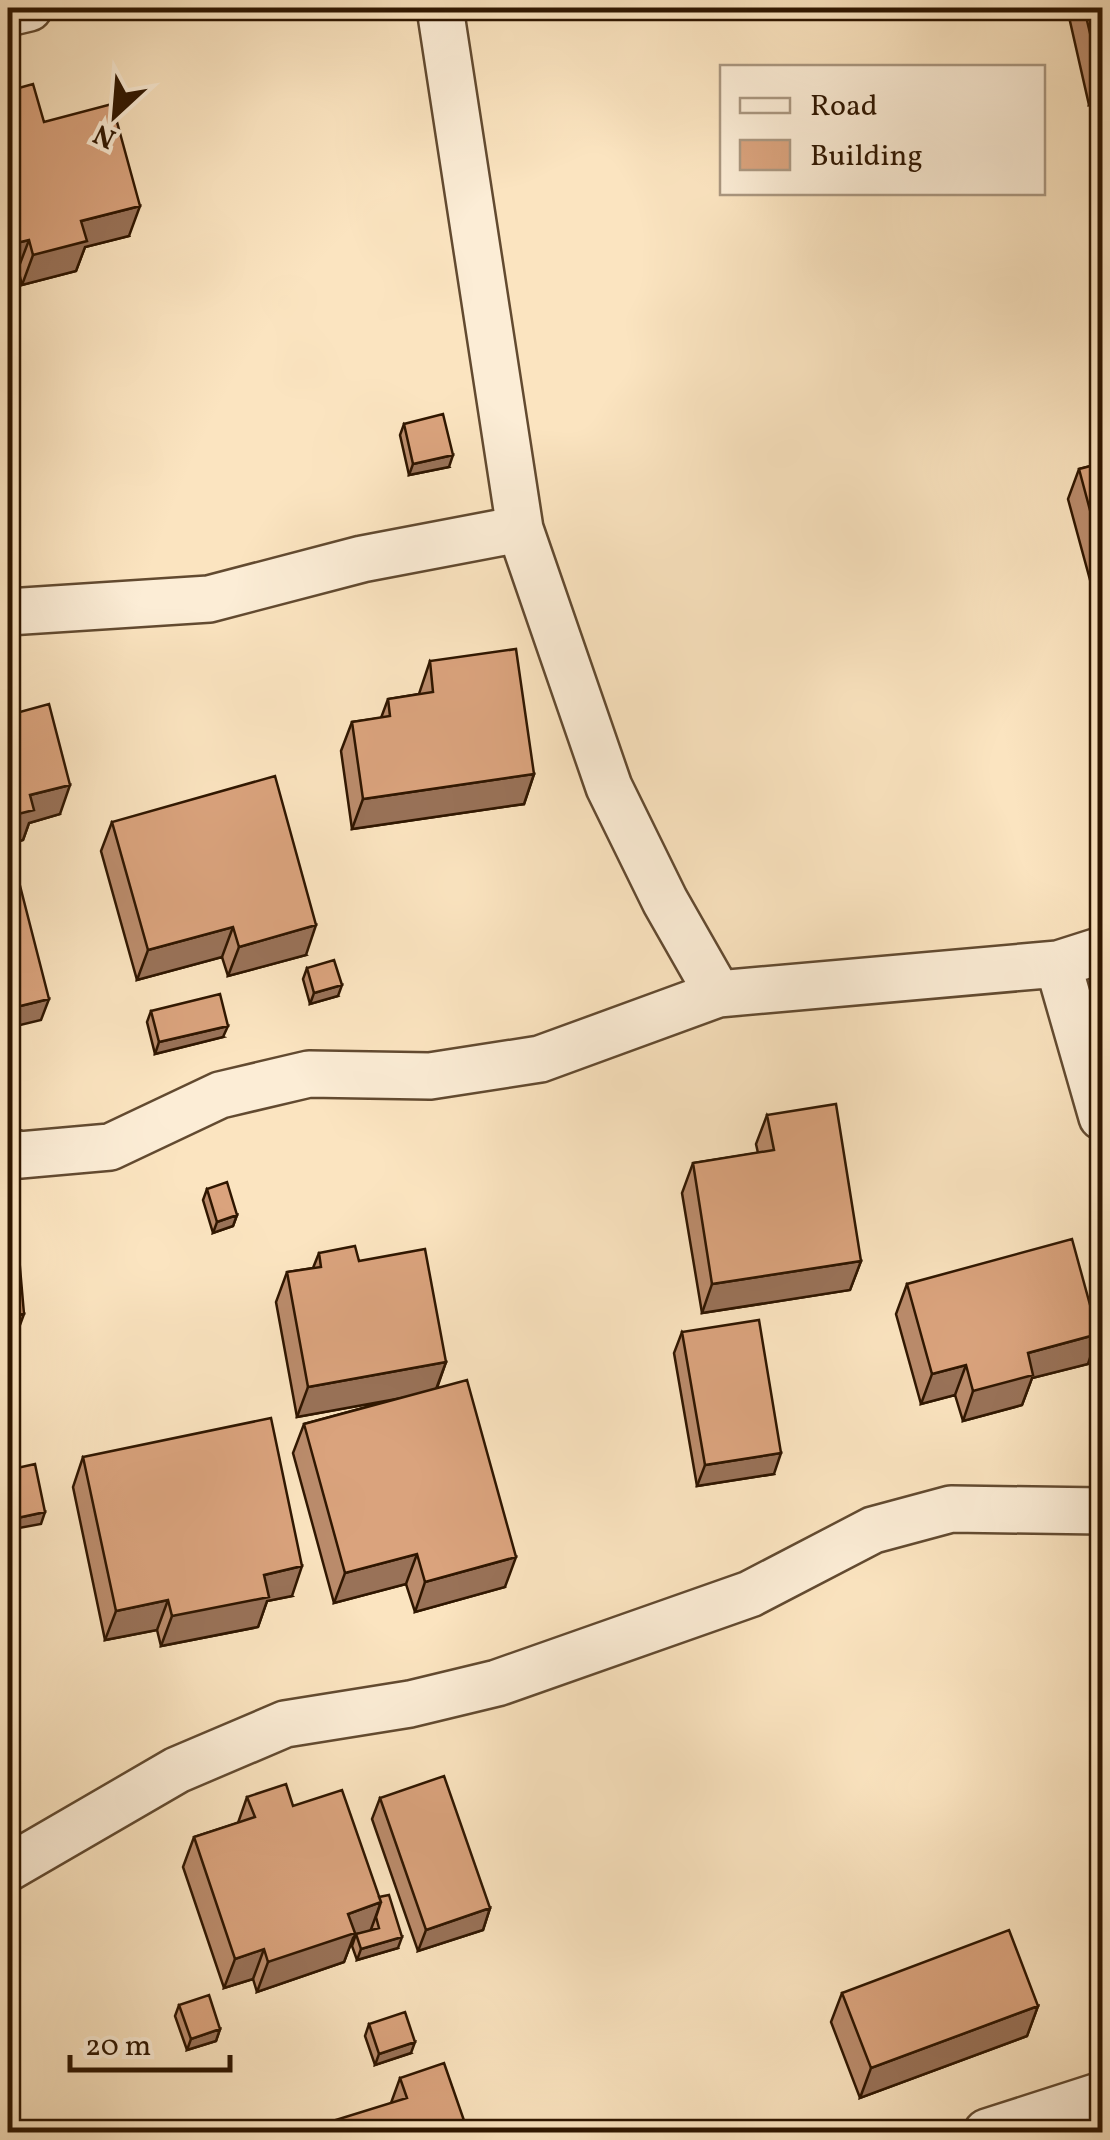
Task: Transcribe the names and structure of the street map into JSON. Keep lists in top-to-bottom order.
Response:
{
  "legend": ["Road", "Building"],
  "scale_bar": "20 m",
  "north": "bottom left"
}
